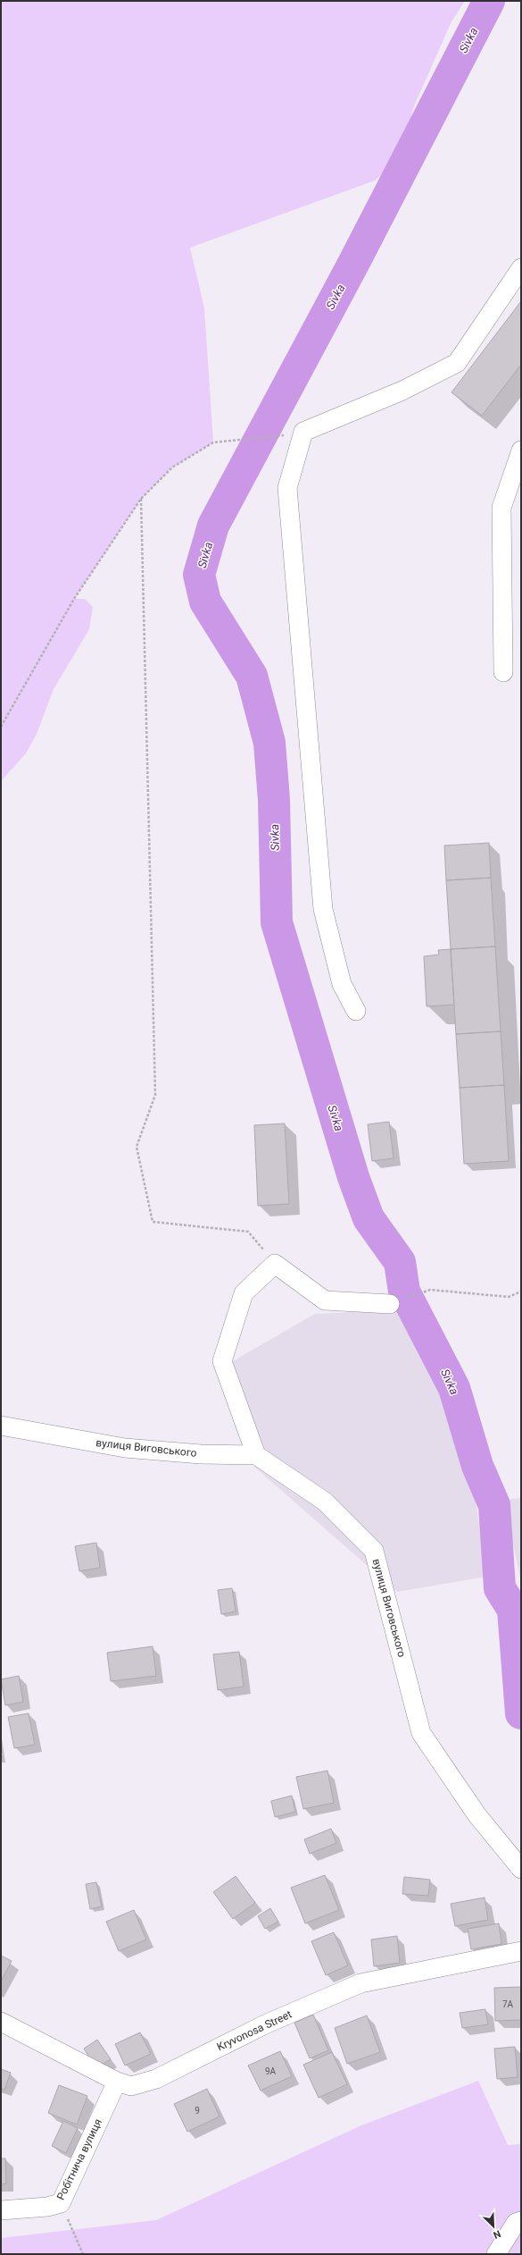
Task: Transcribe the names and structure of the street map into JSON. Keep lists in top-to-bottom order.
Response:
{
  "streets": {
    "street": ["вулиця Виговського", "Kryvonosa Street", "Робітнича вулиця"]
  },
  "crossings": [
    ["Kryvonosa Street", "Робітнича вулиця"]
  ],
  "water": ["Sivka"],
  "house_numbers": ["7А", "9А", "9"],
  "north": "bottom right"
}
